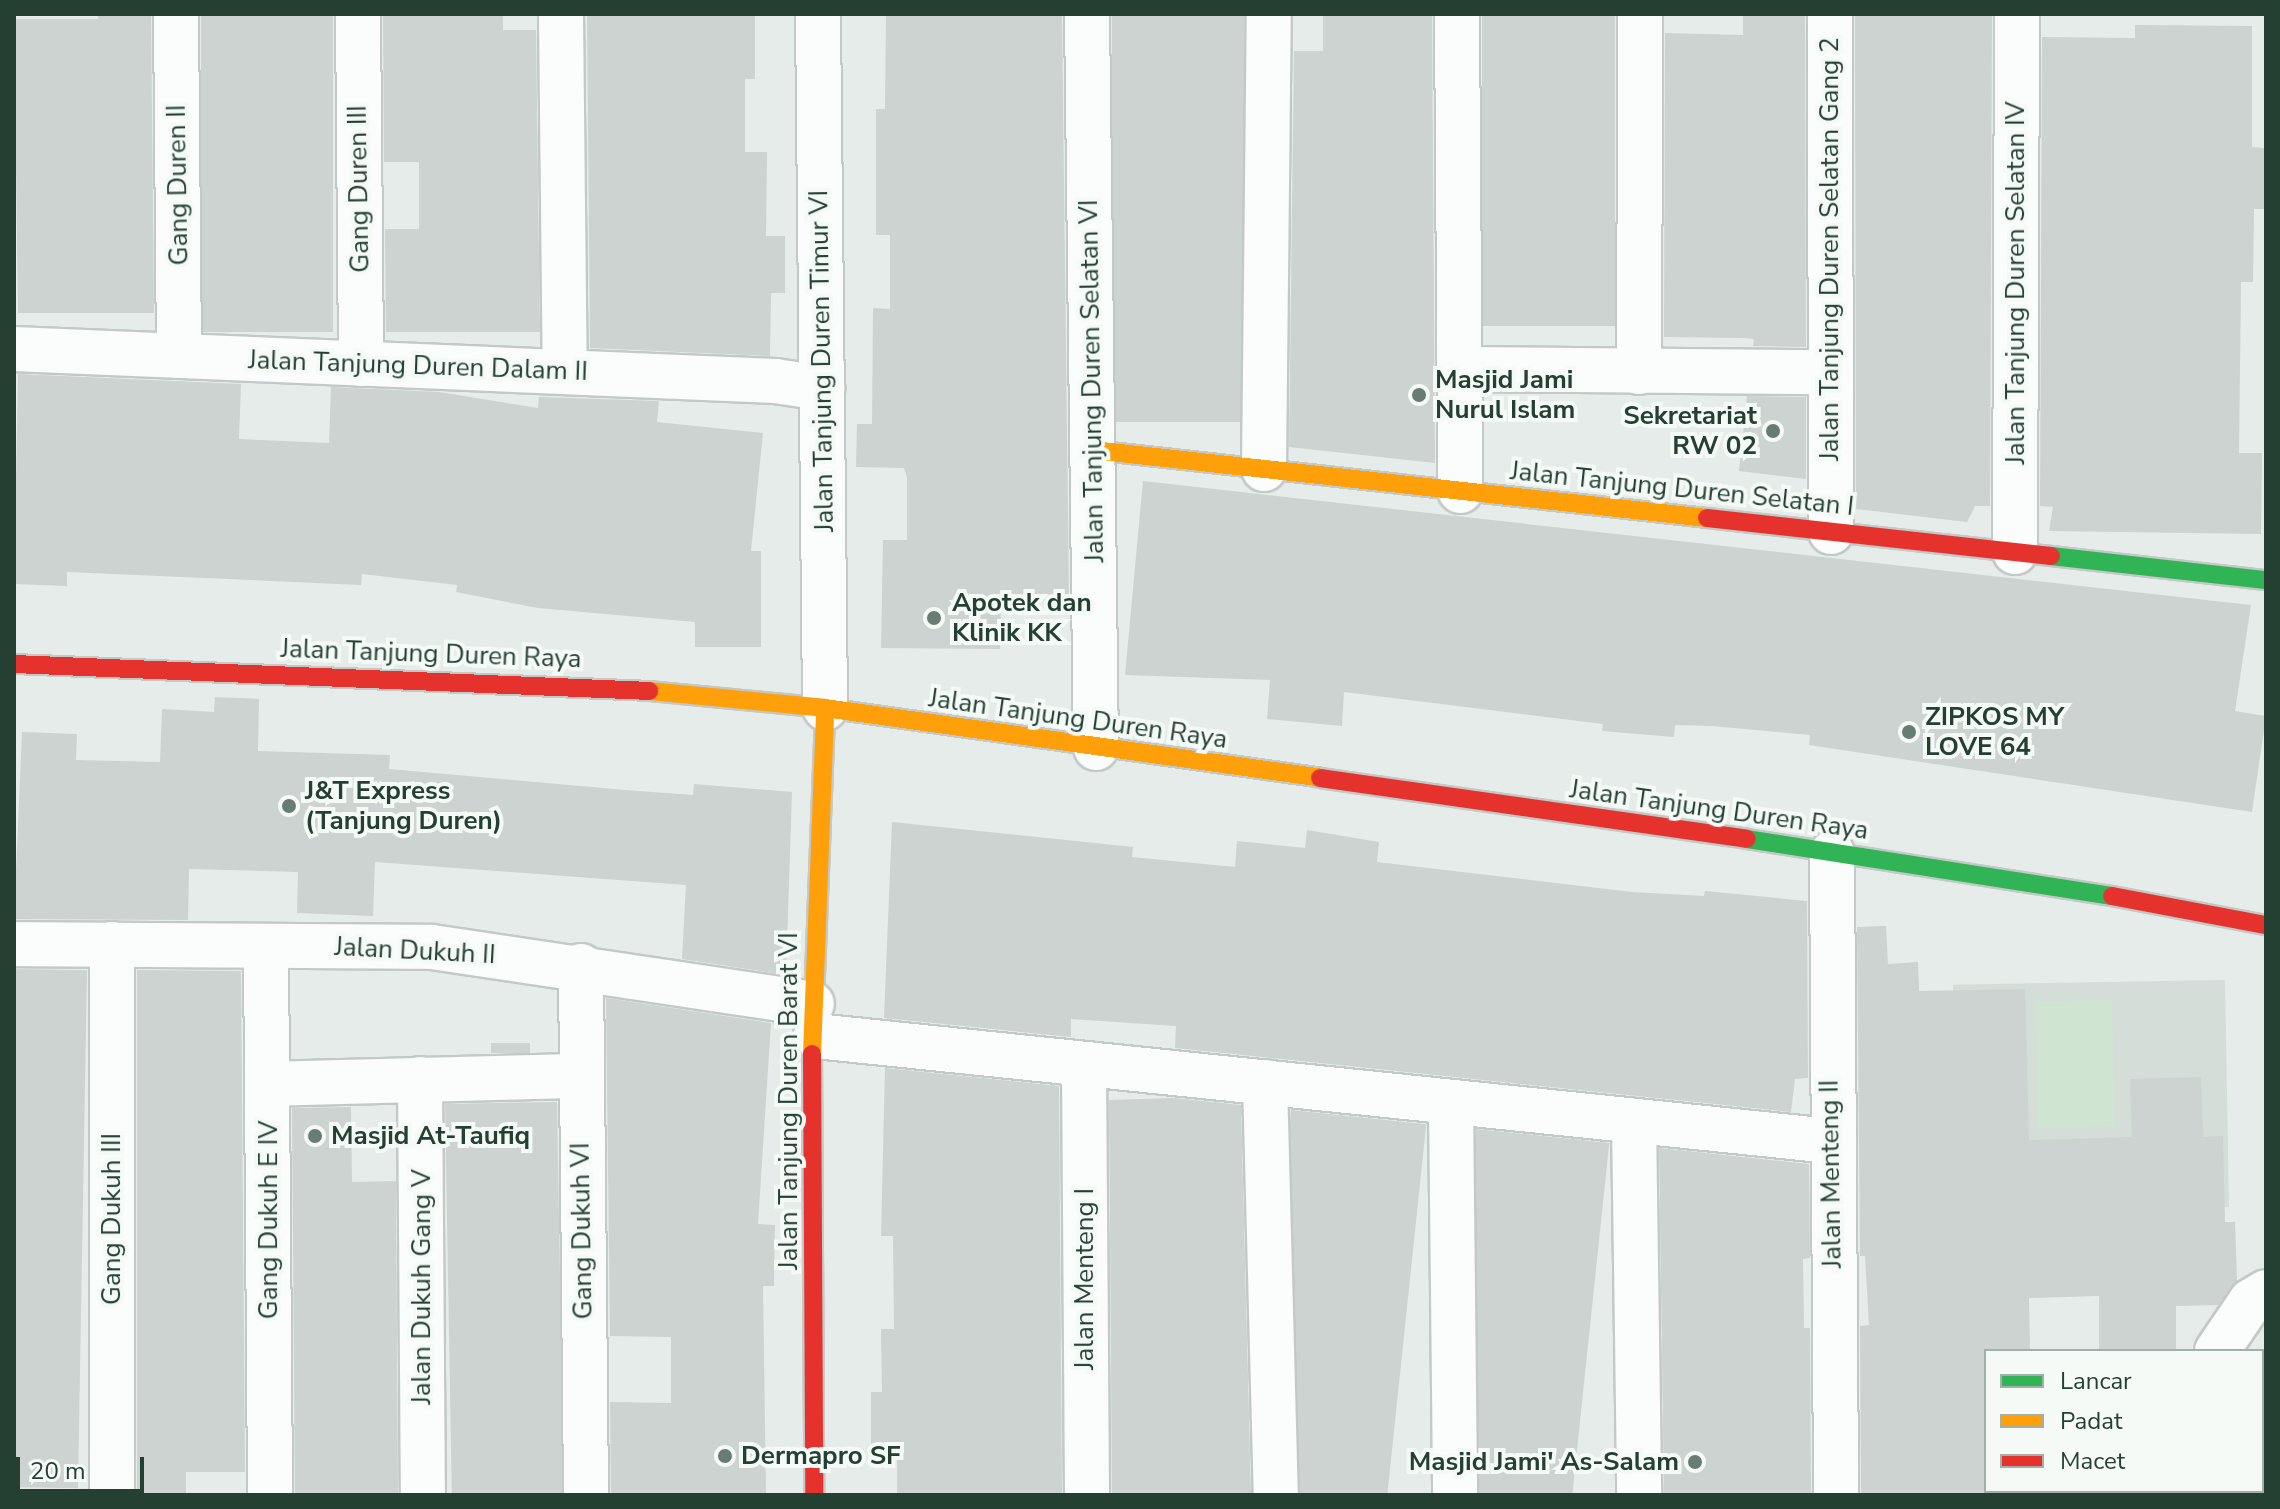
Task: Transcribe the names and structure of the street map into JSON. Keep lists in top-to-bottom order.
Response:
{
  "streets": {
    "main road": ["Jalan Tanjung Duren Selatan I", "Jalan Tanjung Duren Raya", "Jalan Tanjung Duren Barat VI"],
    "street": [
      "Gang Duren II",
      "Gang Duren III",
      "Jalan Tanjung Duren Selatan Gang 2",
      "Jalan Tanjung Duren Selatan IV",
      "Jalan Tanjung Duren Timur VI",
      "Jalan Tanjung Duren Dalam II",
      "Jalan Tanjung Duren Selatan VI",
      "Jalan Dukuh II",
      "Jalan Menteng II",
      "Gang Dukuh III",
      "Gang Dukuh E IV",
      "Gang Dukuh VI",
      "Jalan Menteng I",
      "Jalan Dukuh Gang V"
    ]
  },
  "crossings": [
    ["Gang Duren II", "Jalan Tanjung Duren Dalam II"],
    ["Gang Duren III", "Jalan Tanjung Duren Dalam II"],
    ["Jalan Tanjung Duren Selatan Gang 2", "Jalan Tanjung Duren Selatan I"],
    ["Jalan Tanjung Duren Selatan IV", "Jalan Tanjung Duren Selatan I"],
    ["Jalan Tanjung Duren Timur VI", "Jalan Tanjung Duren Dalam II"],
    ["Jalan Tanjung Duren Timur VI", "Jalan Tanjung Duren Raya"],
    ["Jalan Tanjung Duren Timur VI", "Jalan Tanjung Duren Barat VI"],
    ["Jalan Tanjung Duren Selatan VI", "Jalan Tanjung Duren Selatan I"],
    ["Jalan Tanjung Duren Selatan VI", "Jalan Tanjung Duren Raya"],
    ["Jalan Tanjung Duren Raya", "Jalan Tanjung Duren Barat VI"],
    ["Jalan Tanjung Duren Raya", "Jalan Menteng II"],
    ["Jalan Dukuh II", "Jalan Tanjung Duren Barat VI"],
    ["Jalan Dukuh II", "Gang Dukuh III"],
    ["Jalan Dukuh II", "Gang Dukuh E IV"],
    ["Jalan Dukuh II", "Gang Dukuh VI"]
  ],
  "places": [
    "Masjid Jami Nurul Islam",
    "Sekretariat RW 02",
    "Apotek dan Klinik KK",
    "ZIPKOS MY LOVE 64",
    "J&T Express (Tanjung Duren)",
    "Masjid At-Taufiq",
    "Dermapro SF",
    "Masjid Jami' As-Salam"
  ],
  "legend": ["Lancar", "Padat", "Macet"],
  "scale_bar": "20 m"
}
